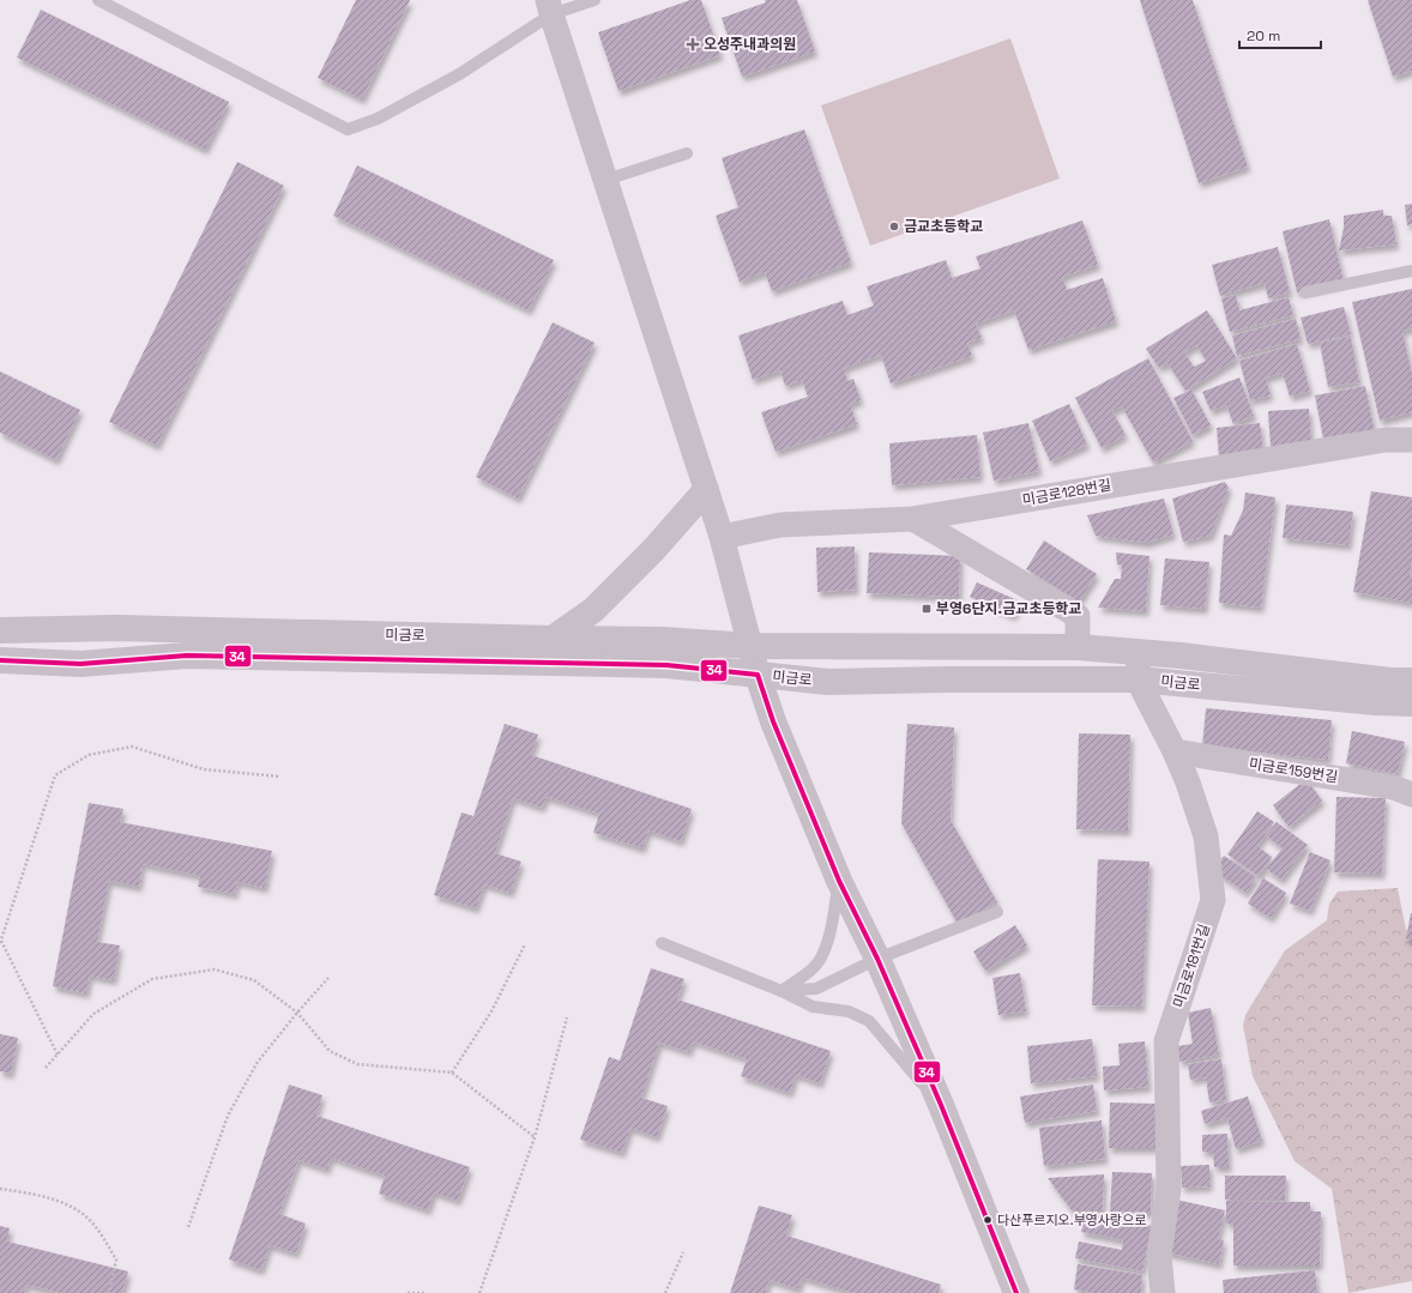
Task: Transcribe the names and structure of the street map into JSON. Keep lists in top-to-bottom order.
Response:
{
  "streets": {
    "street": [
      "미금로128번길",
      "미금로",
      "미금로159번길",
      "미금로181번길"
    ]
  },
  "crossings": [
    ["미금로", "미금로181번길"],
    ["미금로159번길", "미금로181번길"]
  ],
  "places": {
    "health": ["오성주내과의원"],
    "other": ["금교초등학교", "다산푸르지오.부영사랑으로"],
    "transit": ["부영6단지.금교초등학교"]
  },
  "lines": ["transit line 34"],
  "scale_bar": "20 m"
}
